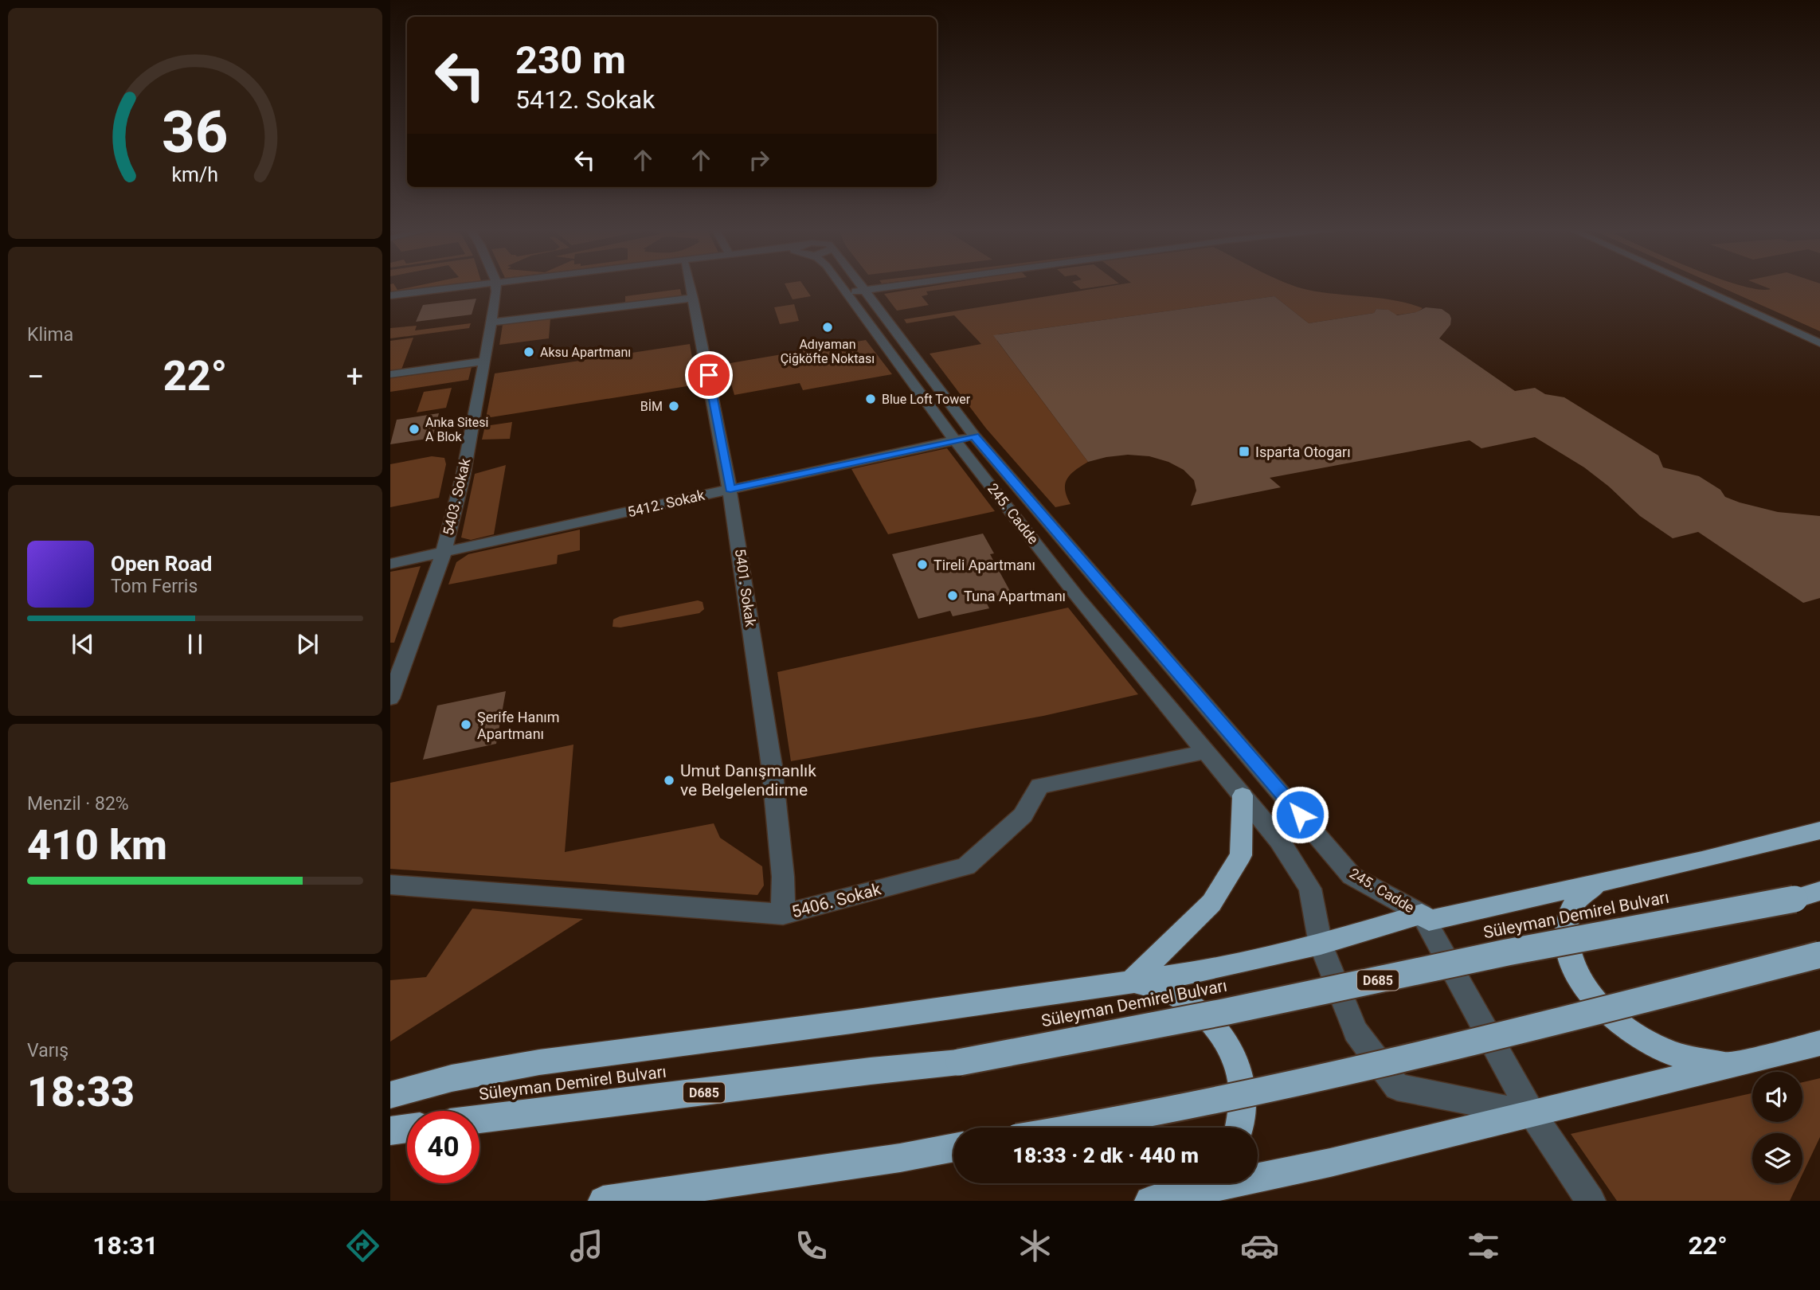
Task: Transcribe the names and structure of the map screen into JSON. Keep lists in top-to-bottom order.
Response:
{
  "streets": {
    "highway": ["Süleyman Demirel Bulvarı", "D685"],
    "street": [
      "5403. Sokak",
      "5412. Sokak",
      "245. Cadde",
      "5401. Sokak",
      "5406. Sokak"
    ]
  },
  "crossings": [
    ["5403. Sokak", "5412. Sokak"],
    ["5412. Sokak", "245. Cadde"],
    ["5412. Sokak", "5401. Sokak"],
    ["245. Cadde", "5406. Sokak"],
    ["5401. Sokak", "5406. Sokak"]
  ],
  "places": {
    "other": [
      "Adıyaman Çiğköfte Noktası",
      "Aksu Apartmanı",
      "Blue Loft Tower",
      "BİM",
      "Anka Sitesi A Blok",
      "Tireli Apartmanı",
      "Tuna Apartmanı",
      "Şerife Hanım Apartmanı",
      "Umut Danışmanlık ve Belgelendirme"
    ],
    "transit": ["Isparta Otogarı"]
  },
  "page": {
    "turn": ["230 m", "5412. Sokak"],
    "tile": [
      "Klima",
      ["Menzil · 82%", "410 km"],
      ["Varış", "18:33"]
    ],
    "heat": ["−", "22°", "+"],
    "song": ["Open Road", "Tom Ferris"],
    "limit": "40",
    "trip": "18:33 · 2 dk · 440 m",
    "tabs": ["18:31", "22°"],
    "gauge": ["36", "km/h"]
  }
}
